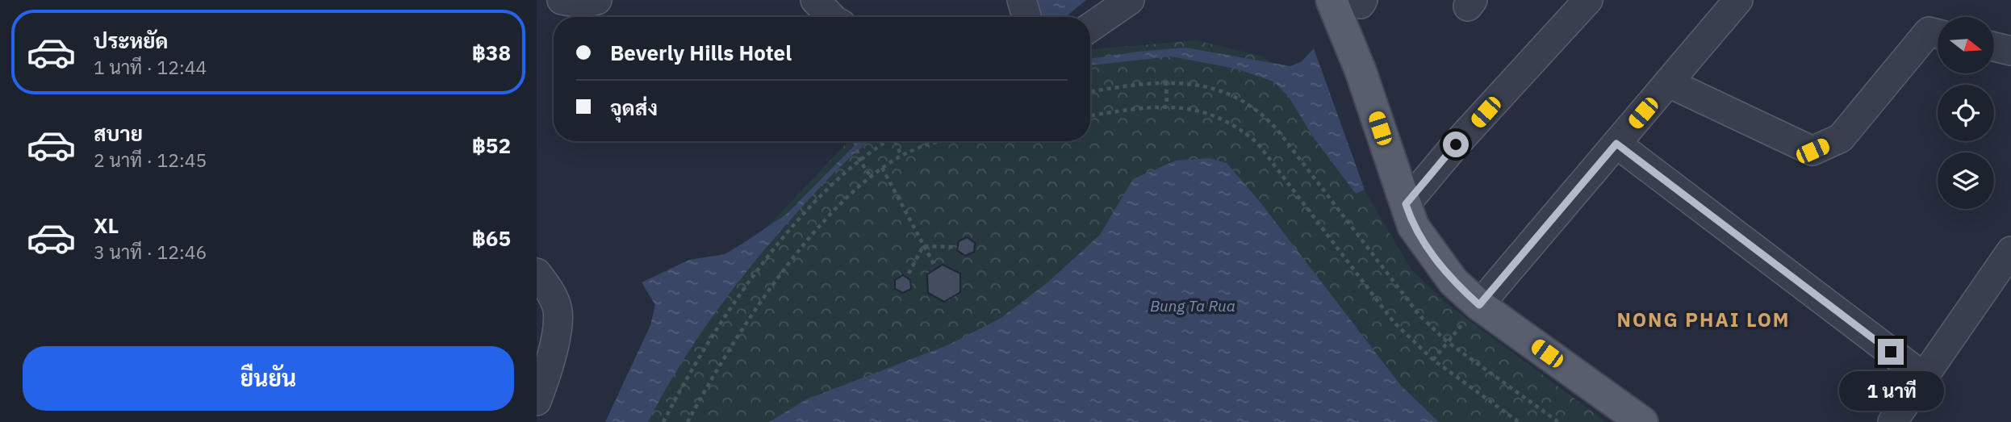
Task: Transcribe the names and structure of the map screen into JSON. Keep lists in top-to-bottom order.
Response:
{
  "districts": ["NONG PHAI LOM"],
  "water": ["Bung Ta Rua"],
  "north": "right",
  "page": {
    "list": [
      {
        "name": "ประหยัด",
        "note": "1 นาที · 12:44",
        "value": "฿38"
      },
      {
        "name": "สบาย",
        "note": "2 นาที · 12:45",
        "value": "฿52"
      },
      {
        "name": "XL",
        "note": "3 นาที · 12:46",
        "value": "฿65"
      }
    ],
    "banner": ["Beverly Hills Hotel", "จุดส่ง"],
    "buttons": "ยืนยัน",
    "bubble": "1 นาที"
  }
}
